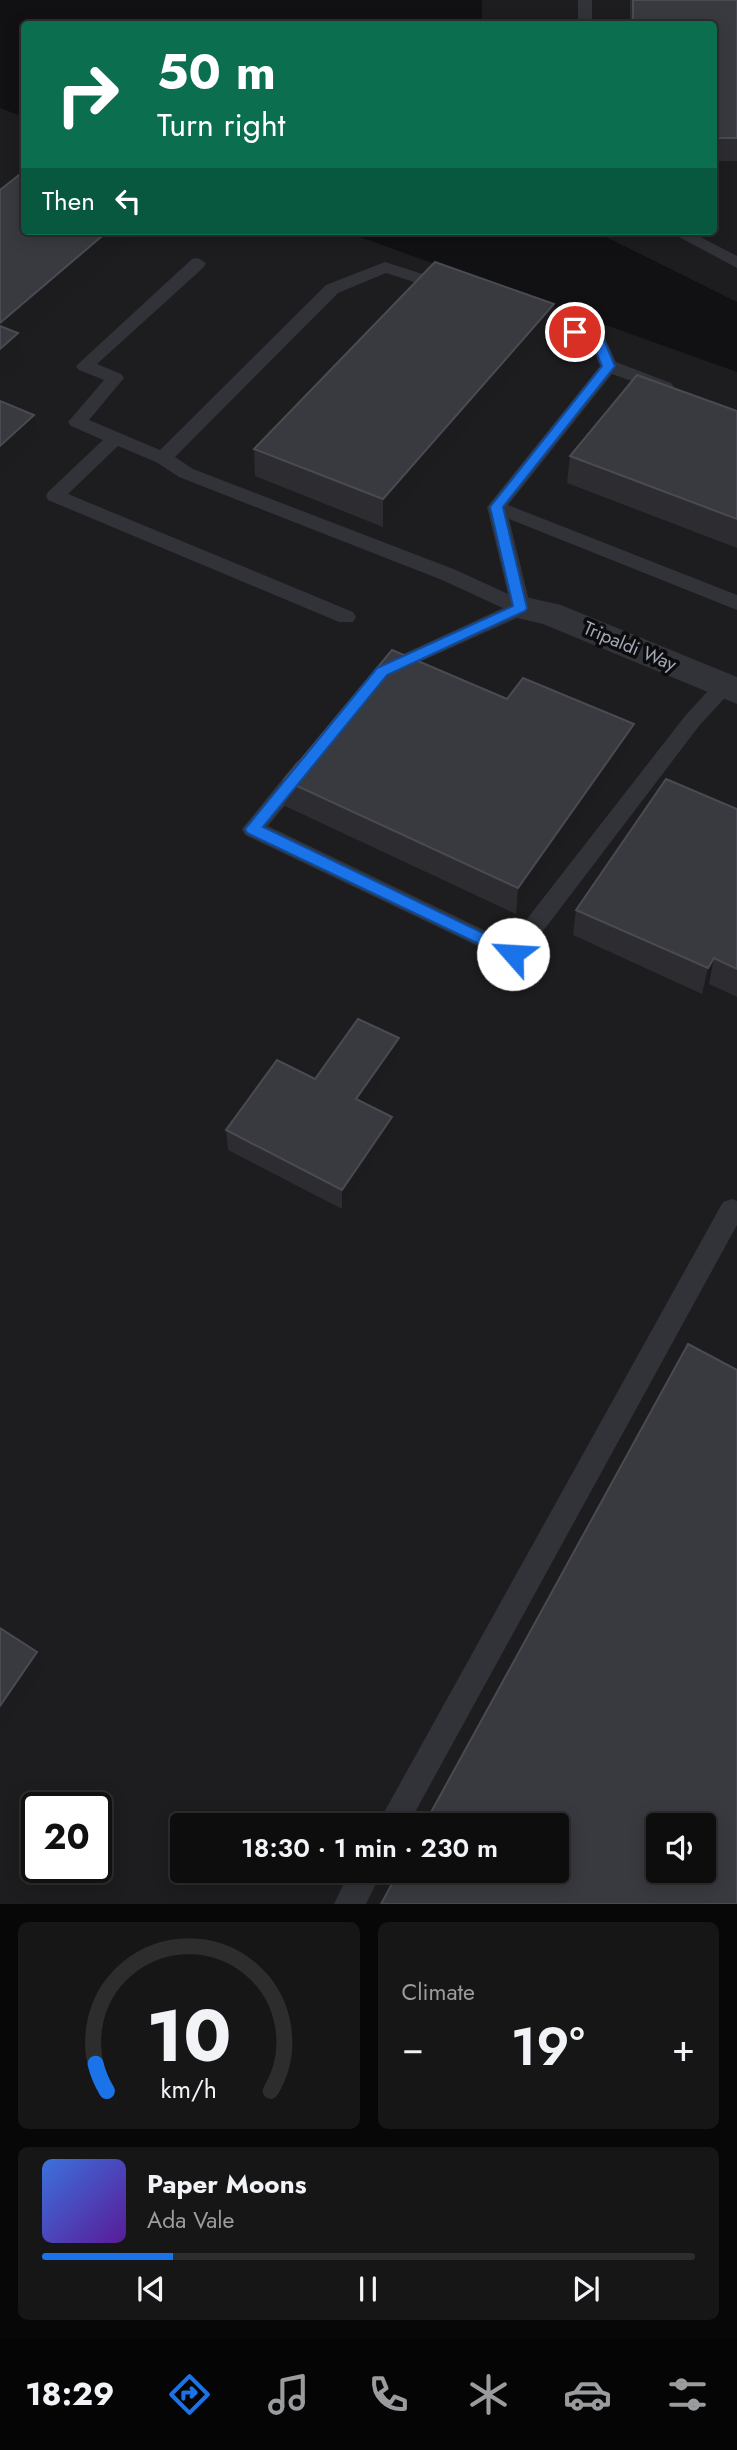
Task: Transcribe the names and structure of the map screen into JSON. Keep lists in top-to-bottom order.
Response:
{
  "streets": {
    "street": ["Tripaldi Way"]
  },
  "page": {
    "turn": ["50 m", "Turn right"],
    "then": "Then",
    "limit": "20",
    "trip": "18:30 · 1 min · 230 m",
    "tile": "Climate",
    "heat": ["−", "19°", "+"],
    "song": ["Paper Moons", "Ada Vale"],
    "tabs": "18:29",
    "gauge": ["10", "km/h"]
  }
}
